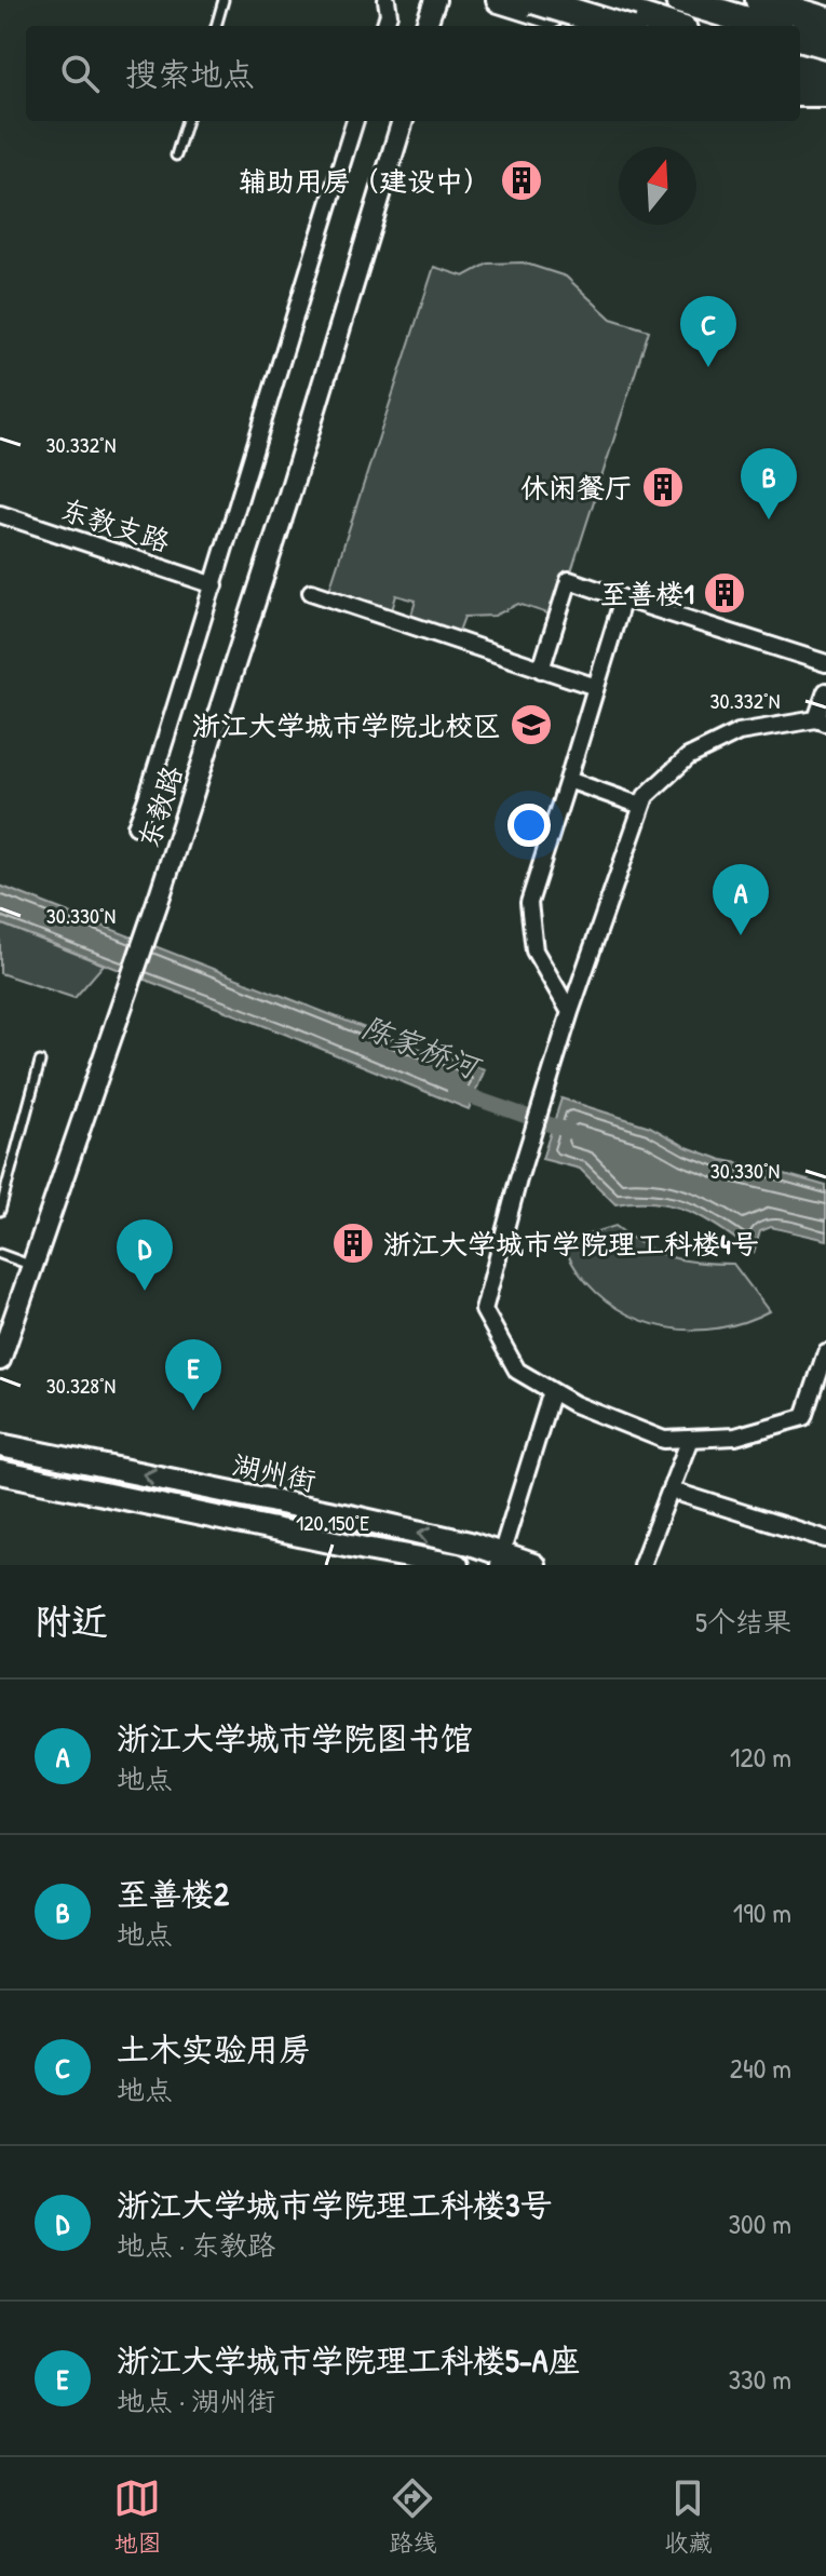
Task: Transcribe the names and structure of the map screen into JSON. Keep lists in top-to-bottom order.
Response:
{
  "streets": {
    "main road": ["湖州街"],
    "street": ["东教支路", "东教路"]
  },
  "water": ["陈家桥河"],
  "places": {
    "building": [
      "辅助用房（建设中）",
      "休闲餐厅",
      "至善楼1",
      "浙江大学城市学院理工科楼4号"
    ],
    "school or university": ["浙江大学城市学院北校区"]
  },
  "north": "top",
  "page": {
    "search": "搜索地点",
    "pins": [
      "C",
      "B",
      "A",
      "D",
      "E"
    ],
    "heading": ["附近", "5个结果"],
    "list": [
      {
        "mark": "A",
        "name": "浙江大学城市学院图书馆",
        "note": "地点",
        "value": "120 m"
      },
      {
        "mark": "B",
        "name": "至善楼2",
        "note": "地点",
        "value": "190 m"
      },
      {
        "mark": "C",
        "name": "土木实验用房",
        "note": "地点",
        "value": "240 m"
      },
      {
        "mark": "D",
        "name": "浙江大学城市学院理工科楼3号",
        "note": "地点 · 东教路",
        "value": "300 m"
      },
      {
        "mark": "E",
        "name": "浙江大学城市学院理工科楼5-A座",
        "note": "地点 · 湖州街",
        "value": "330 m"
      }
    ],
    "nav": ["地图", "路线", "收藏"]
  },
  "coordinates": [
    "30.332°N",
    "30.330°N",
    "30.328°N",
    "120.150°E"
  ]
}
